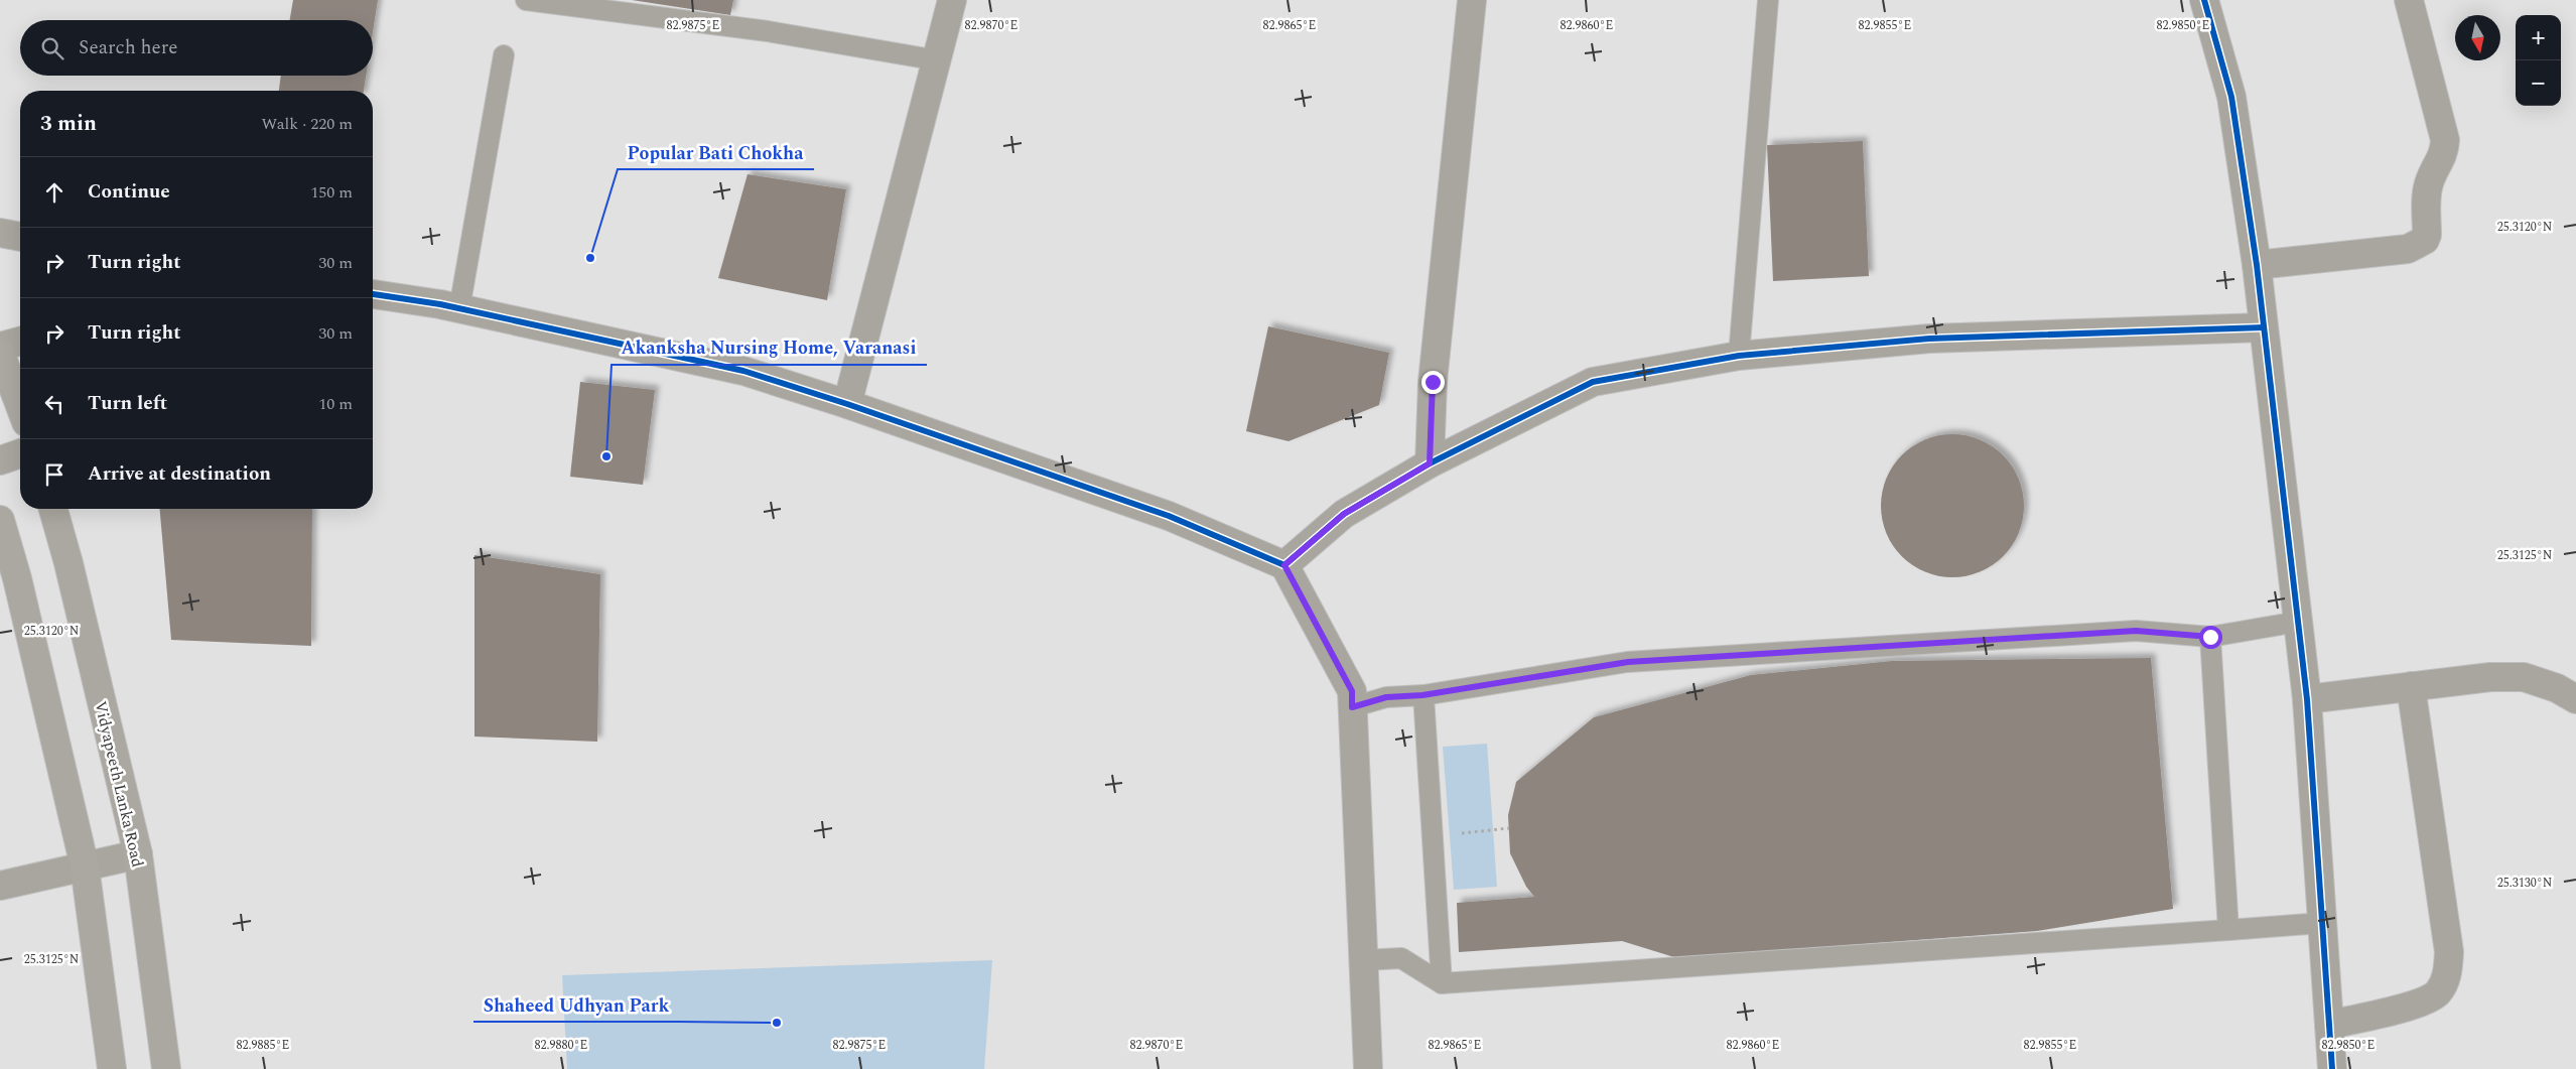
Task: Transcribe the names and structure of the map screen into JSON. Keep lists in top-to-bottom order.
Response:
{
  "streets": {
    "main road": ["Vidyapeeth Lanka Road"]
  },
  "places": ["Popular Bati Chokha", "Akanksha Nursing Home, Varanasi", "Shaheed Udhyan Park"],
  "north": "bottom",
  "page": {
    "map_buttons": ["+", "−"],
    "search": "Search here",
    "heading": ["3 min", "Walk · 220 m"],
    "list": [
      ["Continue", "150 m"],
      ["Turn right", "30 m"],
      ["Turn right", "30 m"],
      ["Turn left", "10 m"],
      "Arrive at destination"
    ]
  },
  "coordinates": [
    "82.9875°E",
    "82.9870°E",
    "82.9865°E",
    "82.9860°E",
    "82.9855°E",
    "82.9850°E",
    "25.3120°N",
    "25.3125°N",
    "25.3130°N",
    "82.9885°E",
    "82.9880°E"
  ]
}
